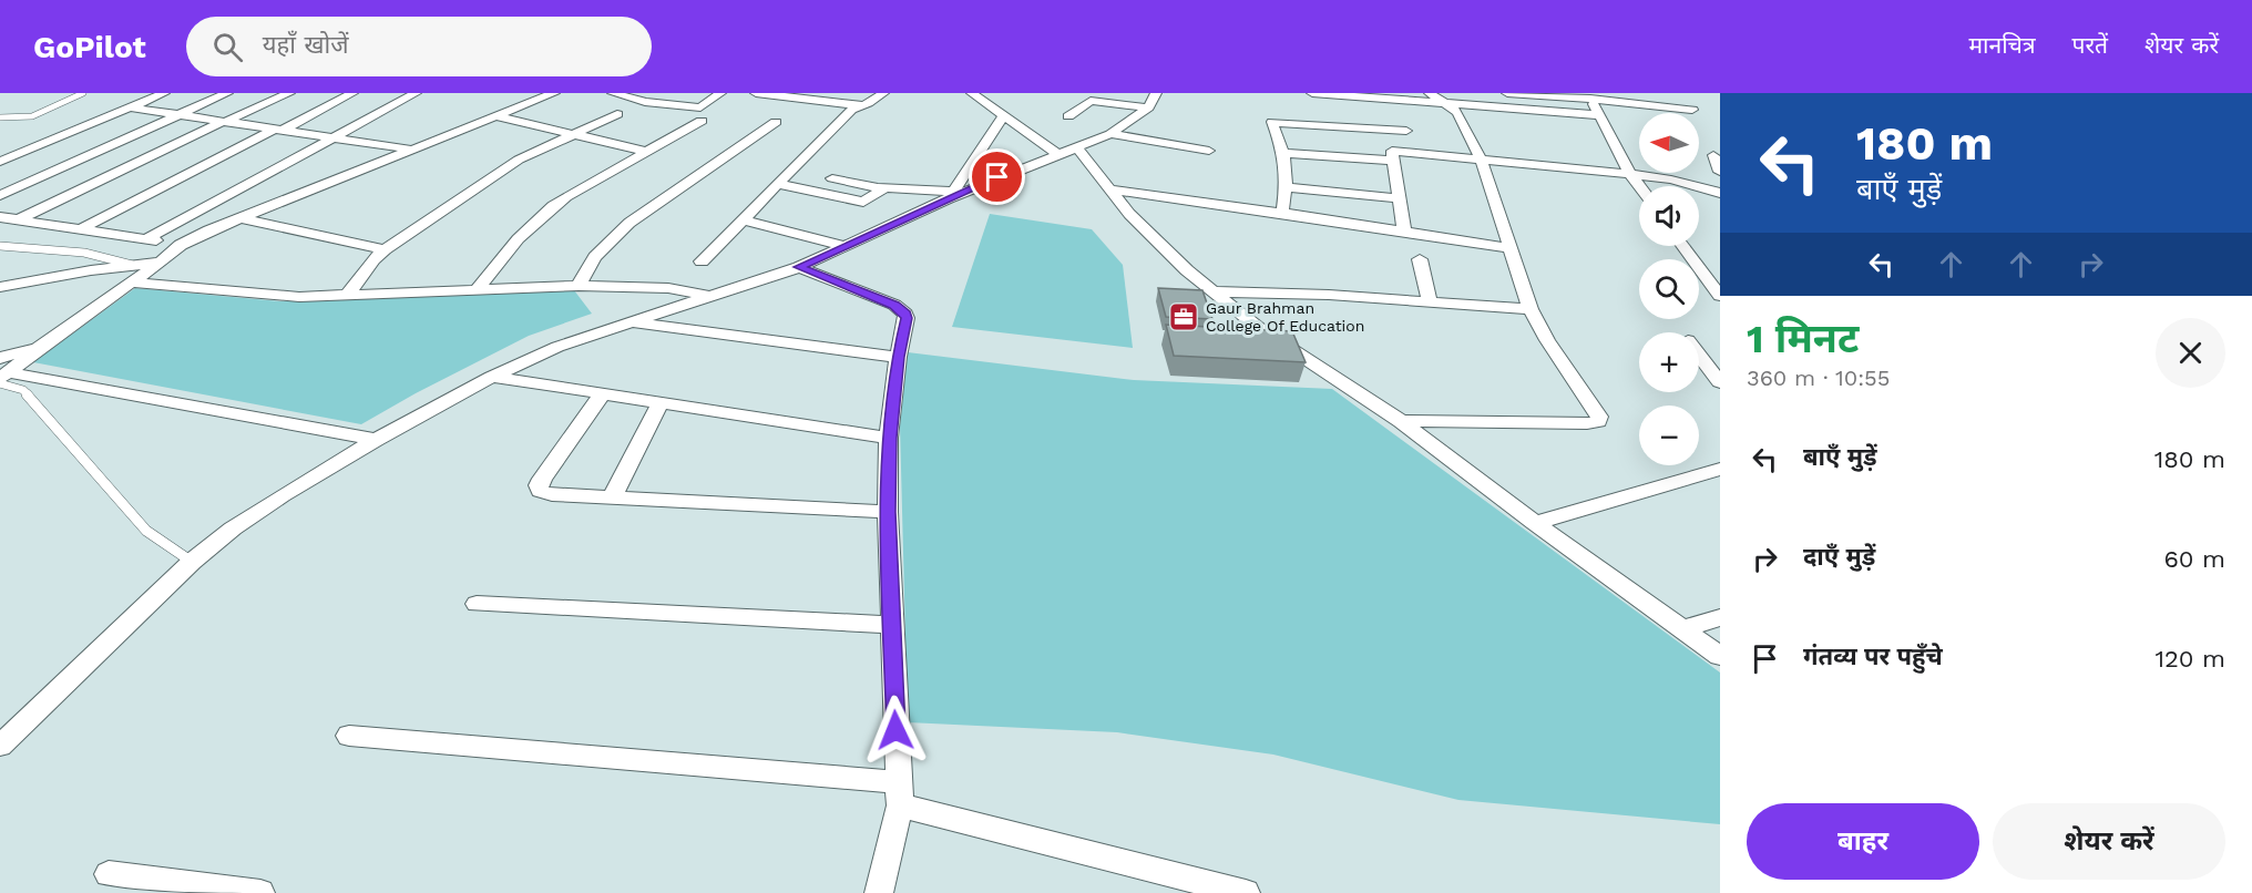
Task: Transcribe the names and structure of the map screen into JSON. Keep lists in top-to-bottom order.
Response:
{
  "places": {
    "office": ["Gaur Brahman College Of Education"]
  },
  "north": "left",
  "page": {
    "header": "GoPilot",
    "search": "यहाँ खोजें",
    "nav": ["मानचित्र", "परतें", "शेयर करें"],
    "turn": ["180 m", "बाएँ मुड़ें"],
    "map_buttons": ["+", "−"],
    "heading": ["1 मिनट", "360 m · 10:55"],
    "list": [
      {
        "name": "बाएँ मुड़ें",
        "value": "180 m"
      },
      {
        "name": "दाएँ मुड़ें",
        "value": "60 m"
      },
      {
        "name": "गंतव्य पर पहुँचे",
        "value": "120 m"
      }
    ],
    "buttons": ["बाहर", "शेयर करें"]
  }
}
